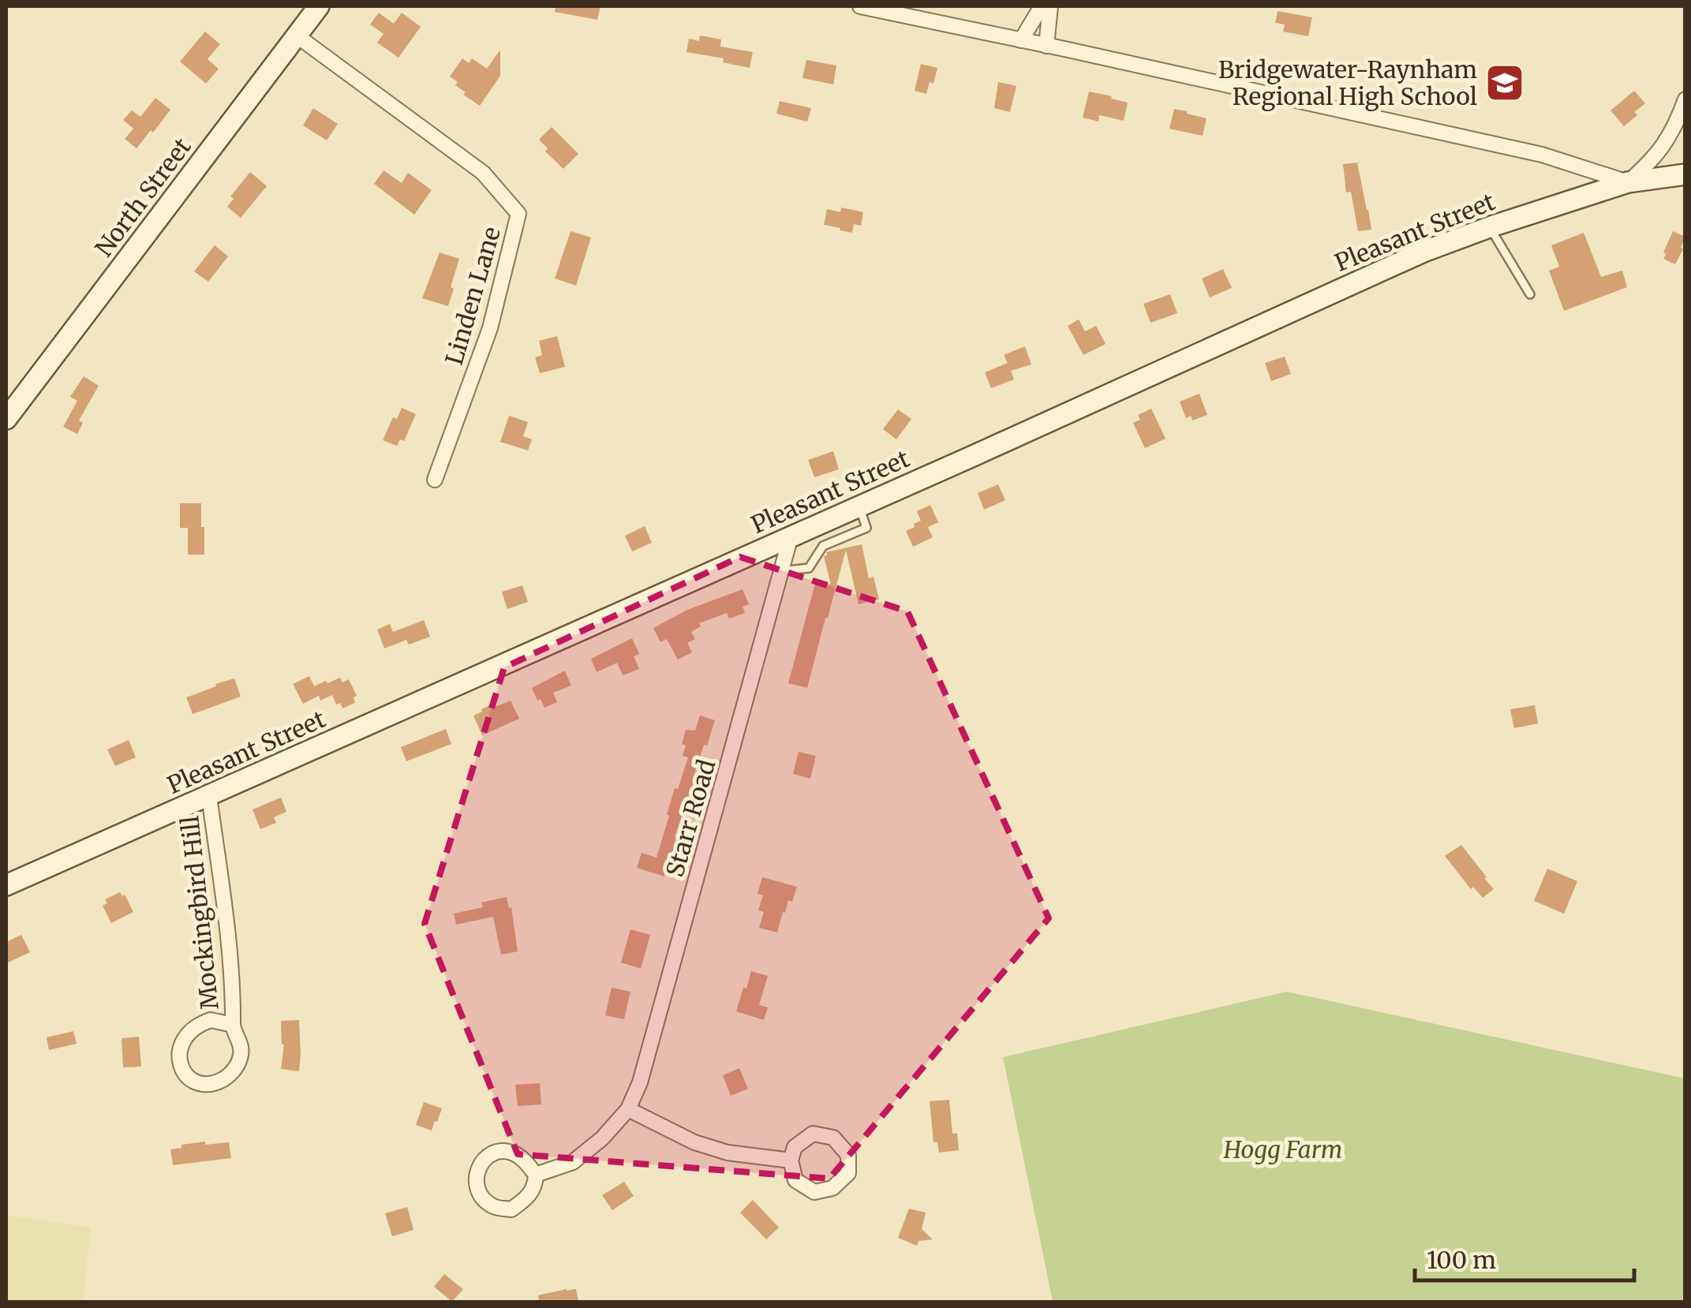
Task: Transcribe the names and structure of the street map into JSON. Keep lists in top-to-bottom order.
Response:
{
  "streets": {
    "main road": ["North Street", "Pleasant Street"],
    "street": ["Linden Lane", "Starr Road", "Mockingbird Hill"]
  },
  "crossings": [
    ["North Street", "Linden Lane"],
    ["Pleasant Street", "Starr Road"],
    ["Pleasant Street", "Mockingbird Hill"]
  ],
  "parks": ["Hogg Farm"],
  "places": {
    "school or university": ["Bridgewater-Raynham Regional High School"]
  },
  "scale_bar": "100 m"
}
